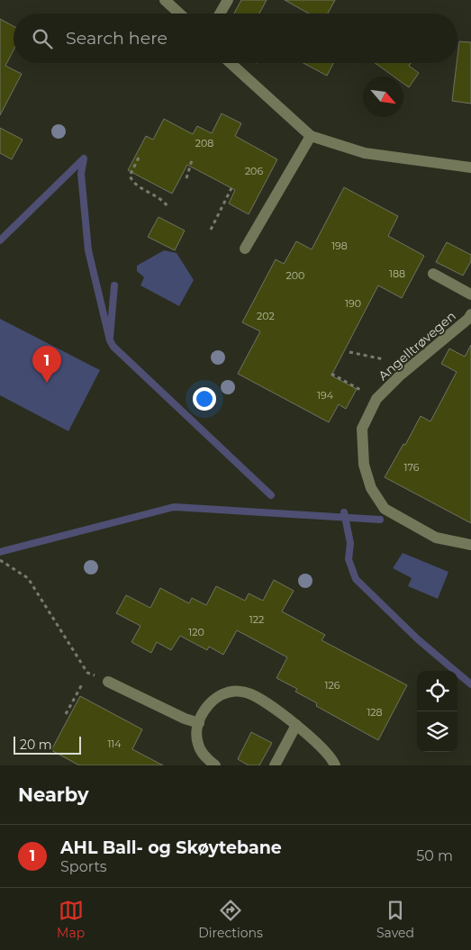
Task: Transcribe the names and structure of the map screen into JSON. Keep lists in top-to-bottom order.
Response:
{
  "streets": {
    "street": ["Angelltrøvegen"]
  },
  "house_numbers": [
    "208",
    "206",
    "198",
    "188",
    "200",
    "190",
    "202",
    "194",
    "176",
    "122",
    "120",
    "126",
    "128",
    "114"
  ],
  "scale_bar": "20 m",
  "north": "bottom right",
  "page": {
    "search": "Search here",
    "pins": "1",
    "scale": "20 m",
    "heading": "Nearby",
    "list": [
      {
        "mark": "1",
        "name": "AHL Ball- og Skøytebane",
        "note": "Sports",
        "value": "50 m"
      }
    ],
    "nav": ["Map", "Directions", "Saved"]
  }
}
